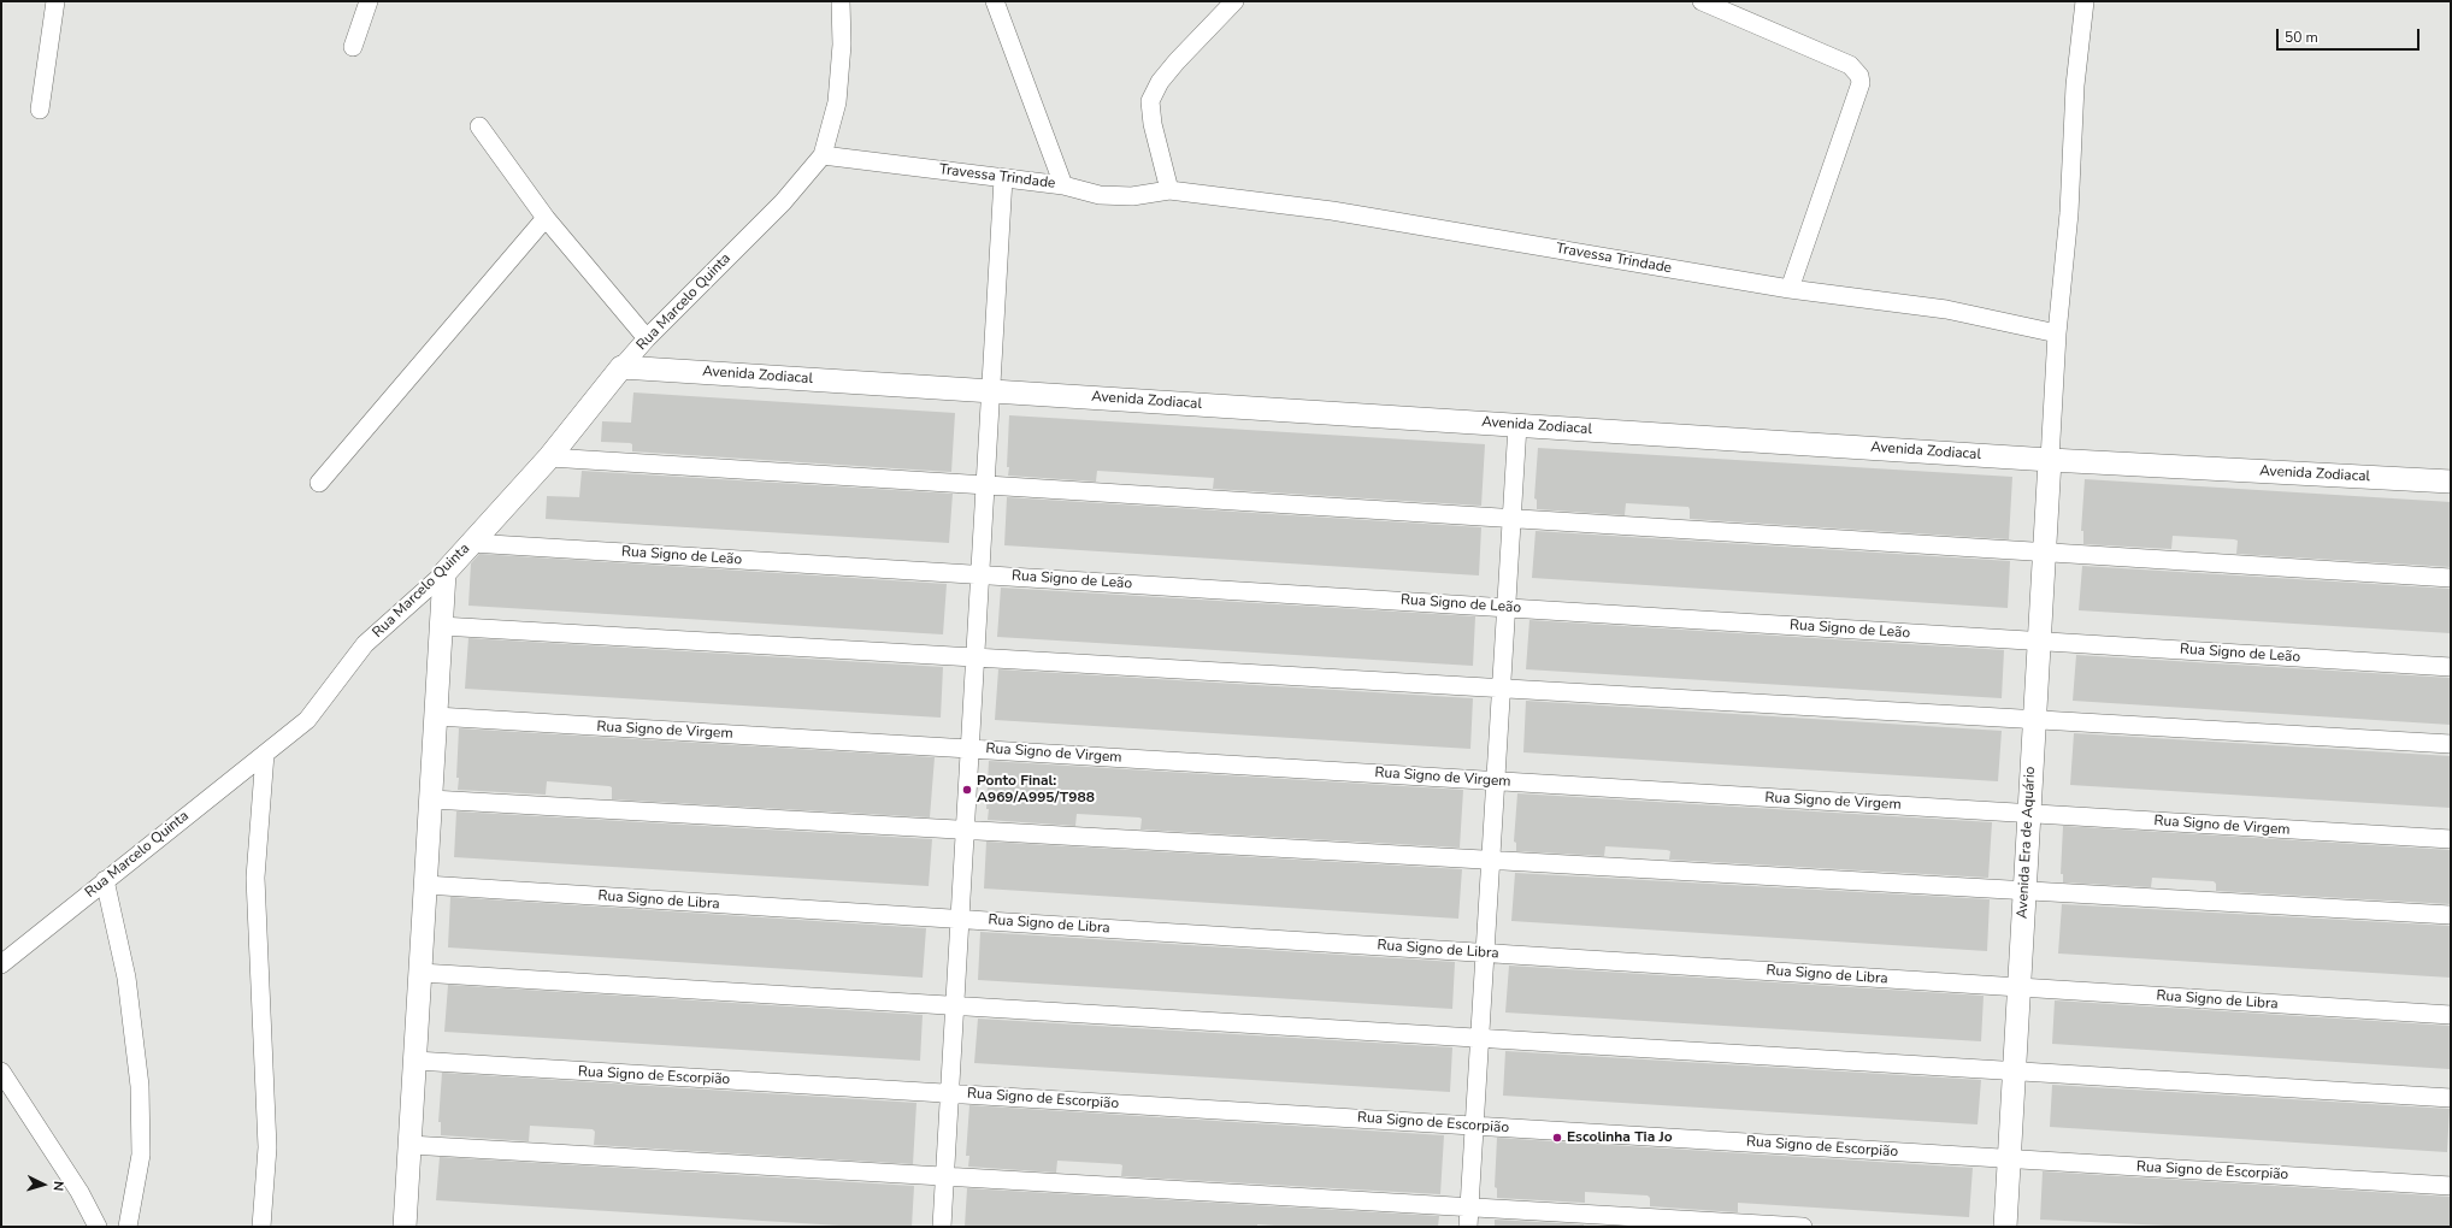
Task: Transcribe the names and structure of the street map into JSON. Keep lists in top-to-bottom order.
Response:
{
  "streets": {
    "street": [
      "Travessa Trindade",
      "Rua Marcelo Quinta",
      "Avenida Zodiacal",
      "Rua Signo de Leão",
      "Rua Signo de Virgem",
      "Avenida Era de Aquário",
      "Rua Signo de Libra",
      "Rua Signo de Escorpião"
    ]
  },
  "crossings": [
    ["Travessa Trindade", "Rua Marcelo Quinta"],
    ["Rua Marcelo Quinta", "Avenida Zodiacal"],
    ["Rua Marcelo Quinta", "Rua Signo de Leão"],
    ["Avenida Zodiacal", "Avenida Era de Aquário"],
    ["Rua Signo de Leão", "Avenida Era de Aquário"],
    ["Rua Signo de Virgem", "Avenida Era de Aquário"],
    ["Avenida Era de Aquário", "Rua Signo de Libra"],
    ["Avenida Era de Aquário", "Rua Signo de Escorpião"]
  ],
  "places": ["Ponto Final: A969/A995/T988", "Escolinha Tia Jo"],
  "scale_bar": "50 m",
  "north": "right"
}
